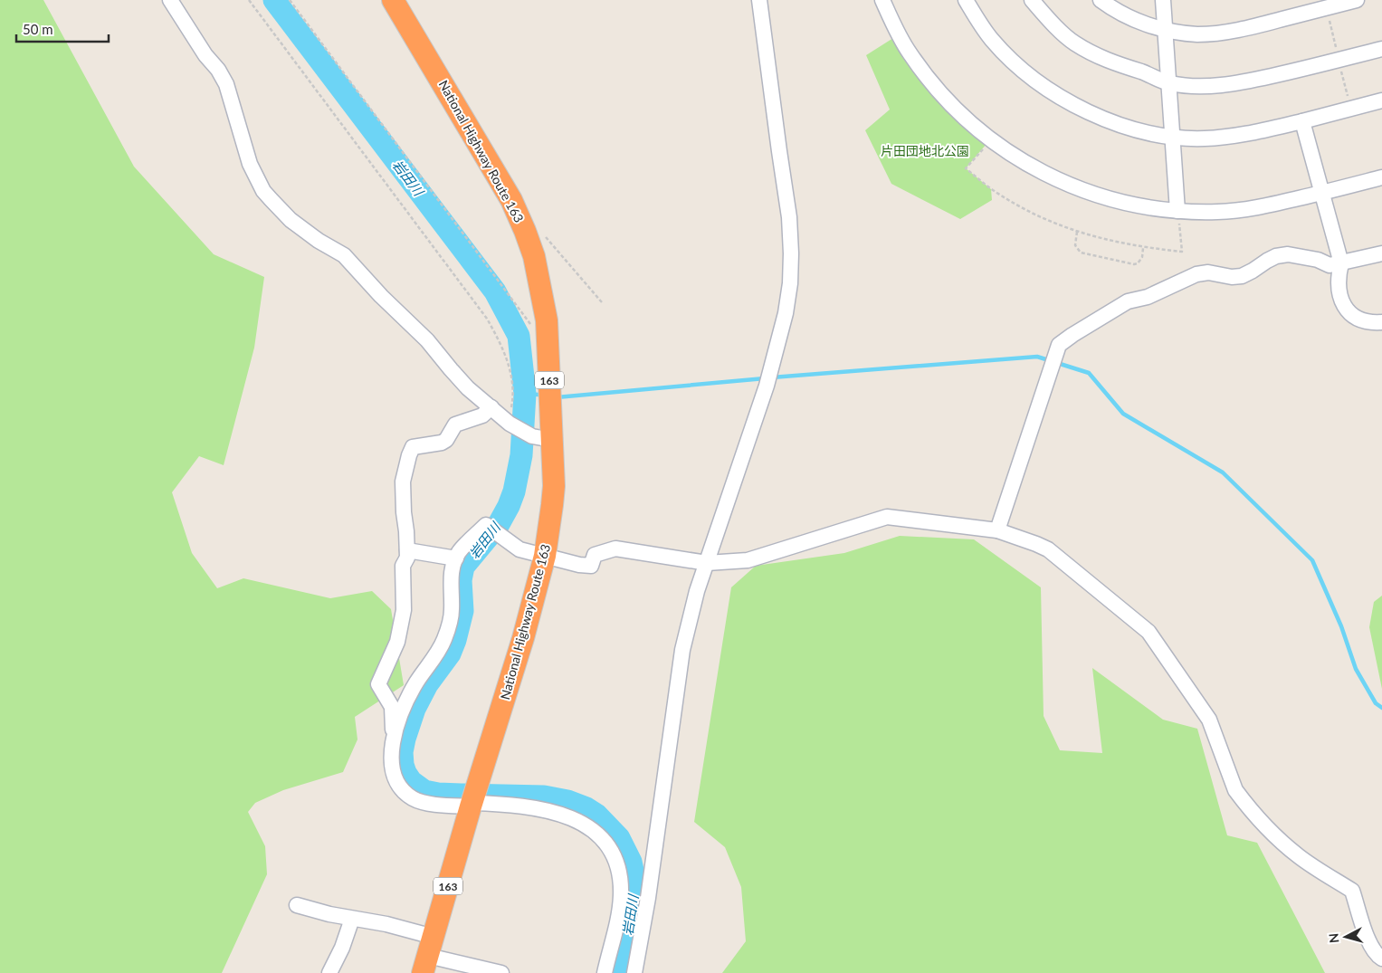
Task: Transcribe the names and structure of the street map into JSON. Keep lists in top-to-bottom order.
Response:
{
  "streets": {
    "highway": ["National Highway Route 163", "163"]
  },
  "water": ["岩田川"],
  "parks": ["片田団地北公園"],
  "scale_bar": "50 m",
  "north": "left"
}
